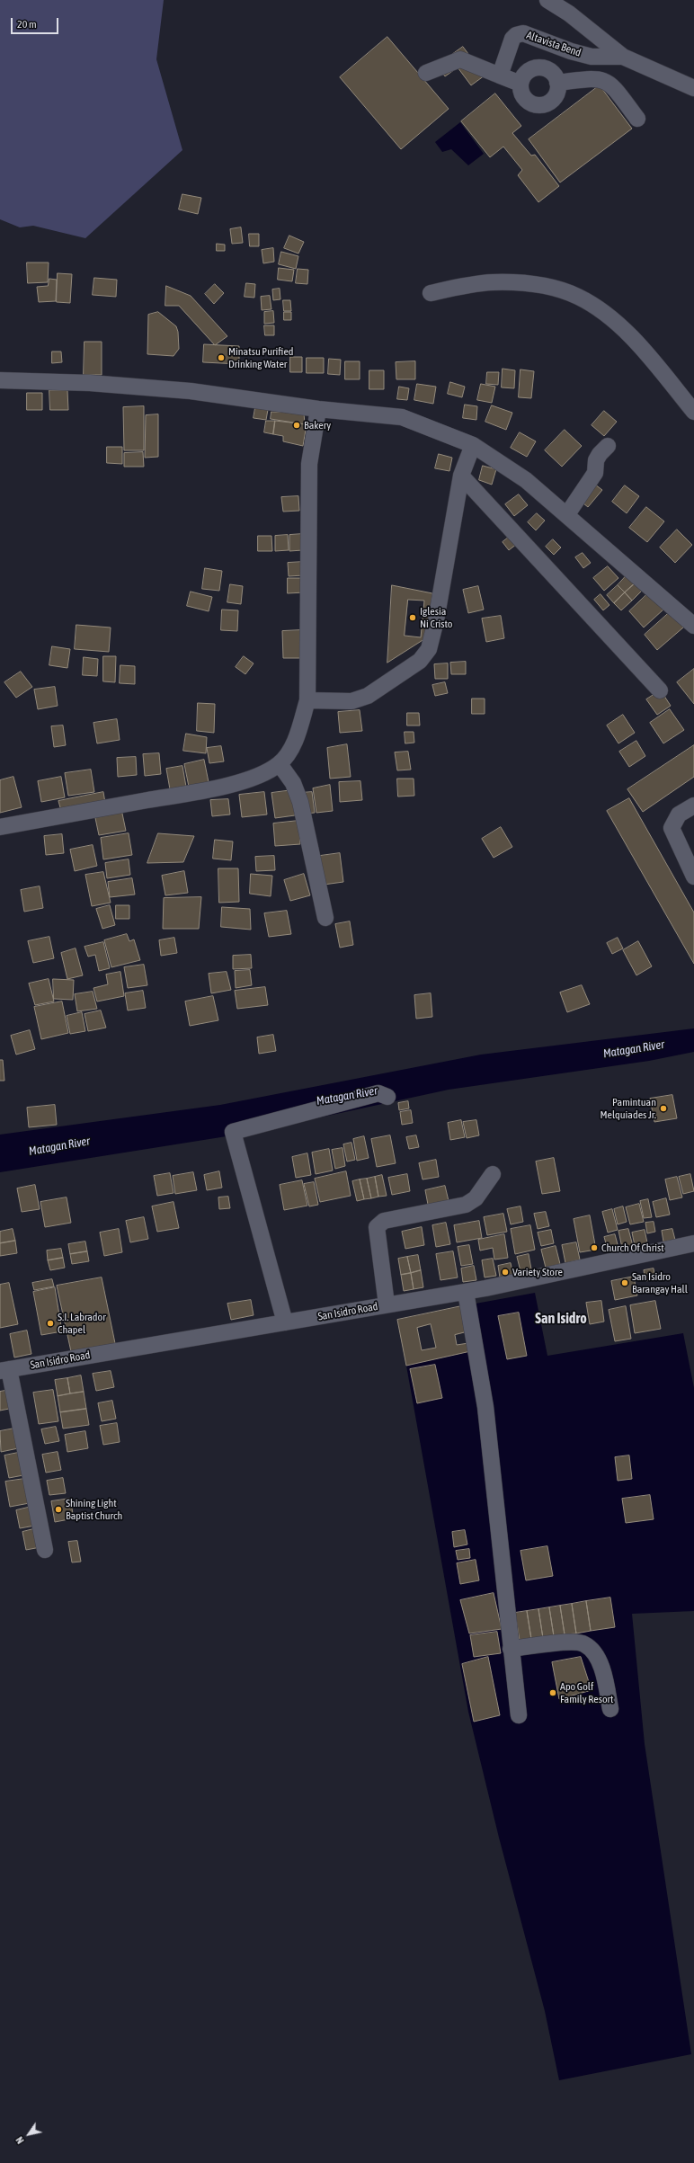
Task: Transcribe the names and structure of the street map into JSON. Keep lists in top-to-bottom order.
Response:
{
  "streets": {
    "street": ["Altavista Bend", "San Isidro Road"]
  },
  "districts": ["San Isidro"],
  "water": ["Matagan River"],
  "places": [
    "Minatsu Purified Drinking Water",
    "Bakery",
    "Iglesia Ni Cristo",
    "Pamintuan Melquiades Jr.",
    "Church Of Christ",
    "Variety Store",
    "San Isidro Barangay Hall",
    "S.I. Labrador Chapel",
    "Shining Light Baptist Church",
    "Apo Golf Family Resort"
  ],
  "scale_bar": "20 m",
  "north": "bottom left"
}
